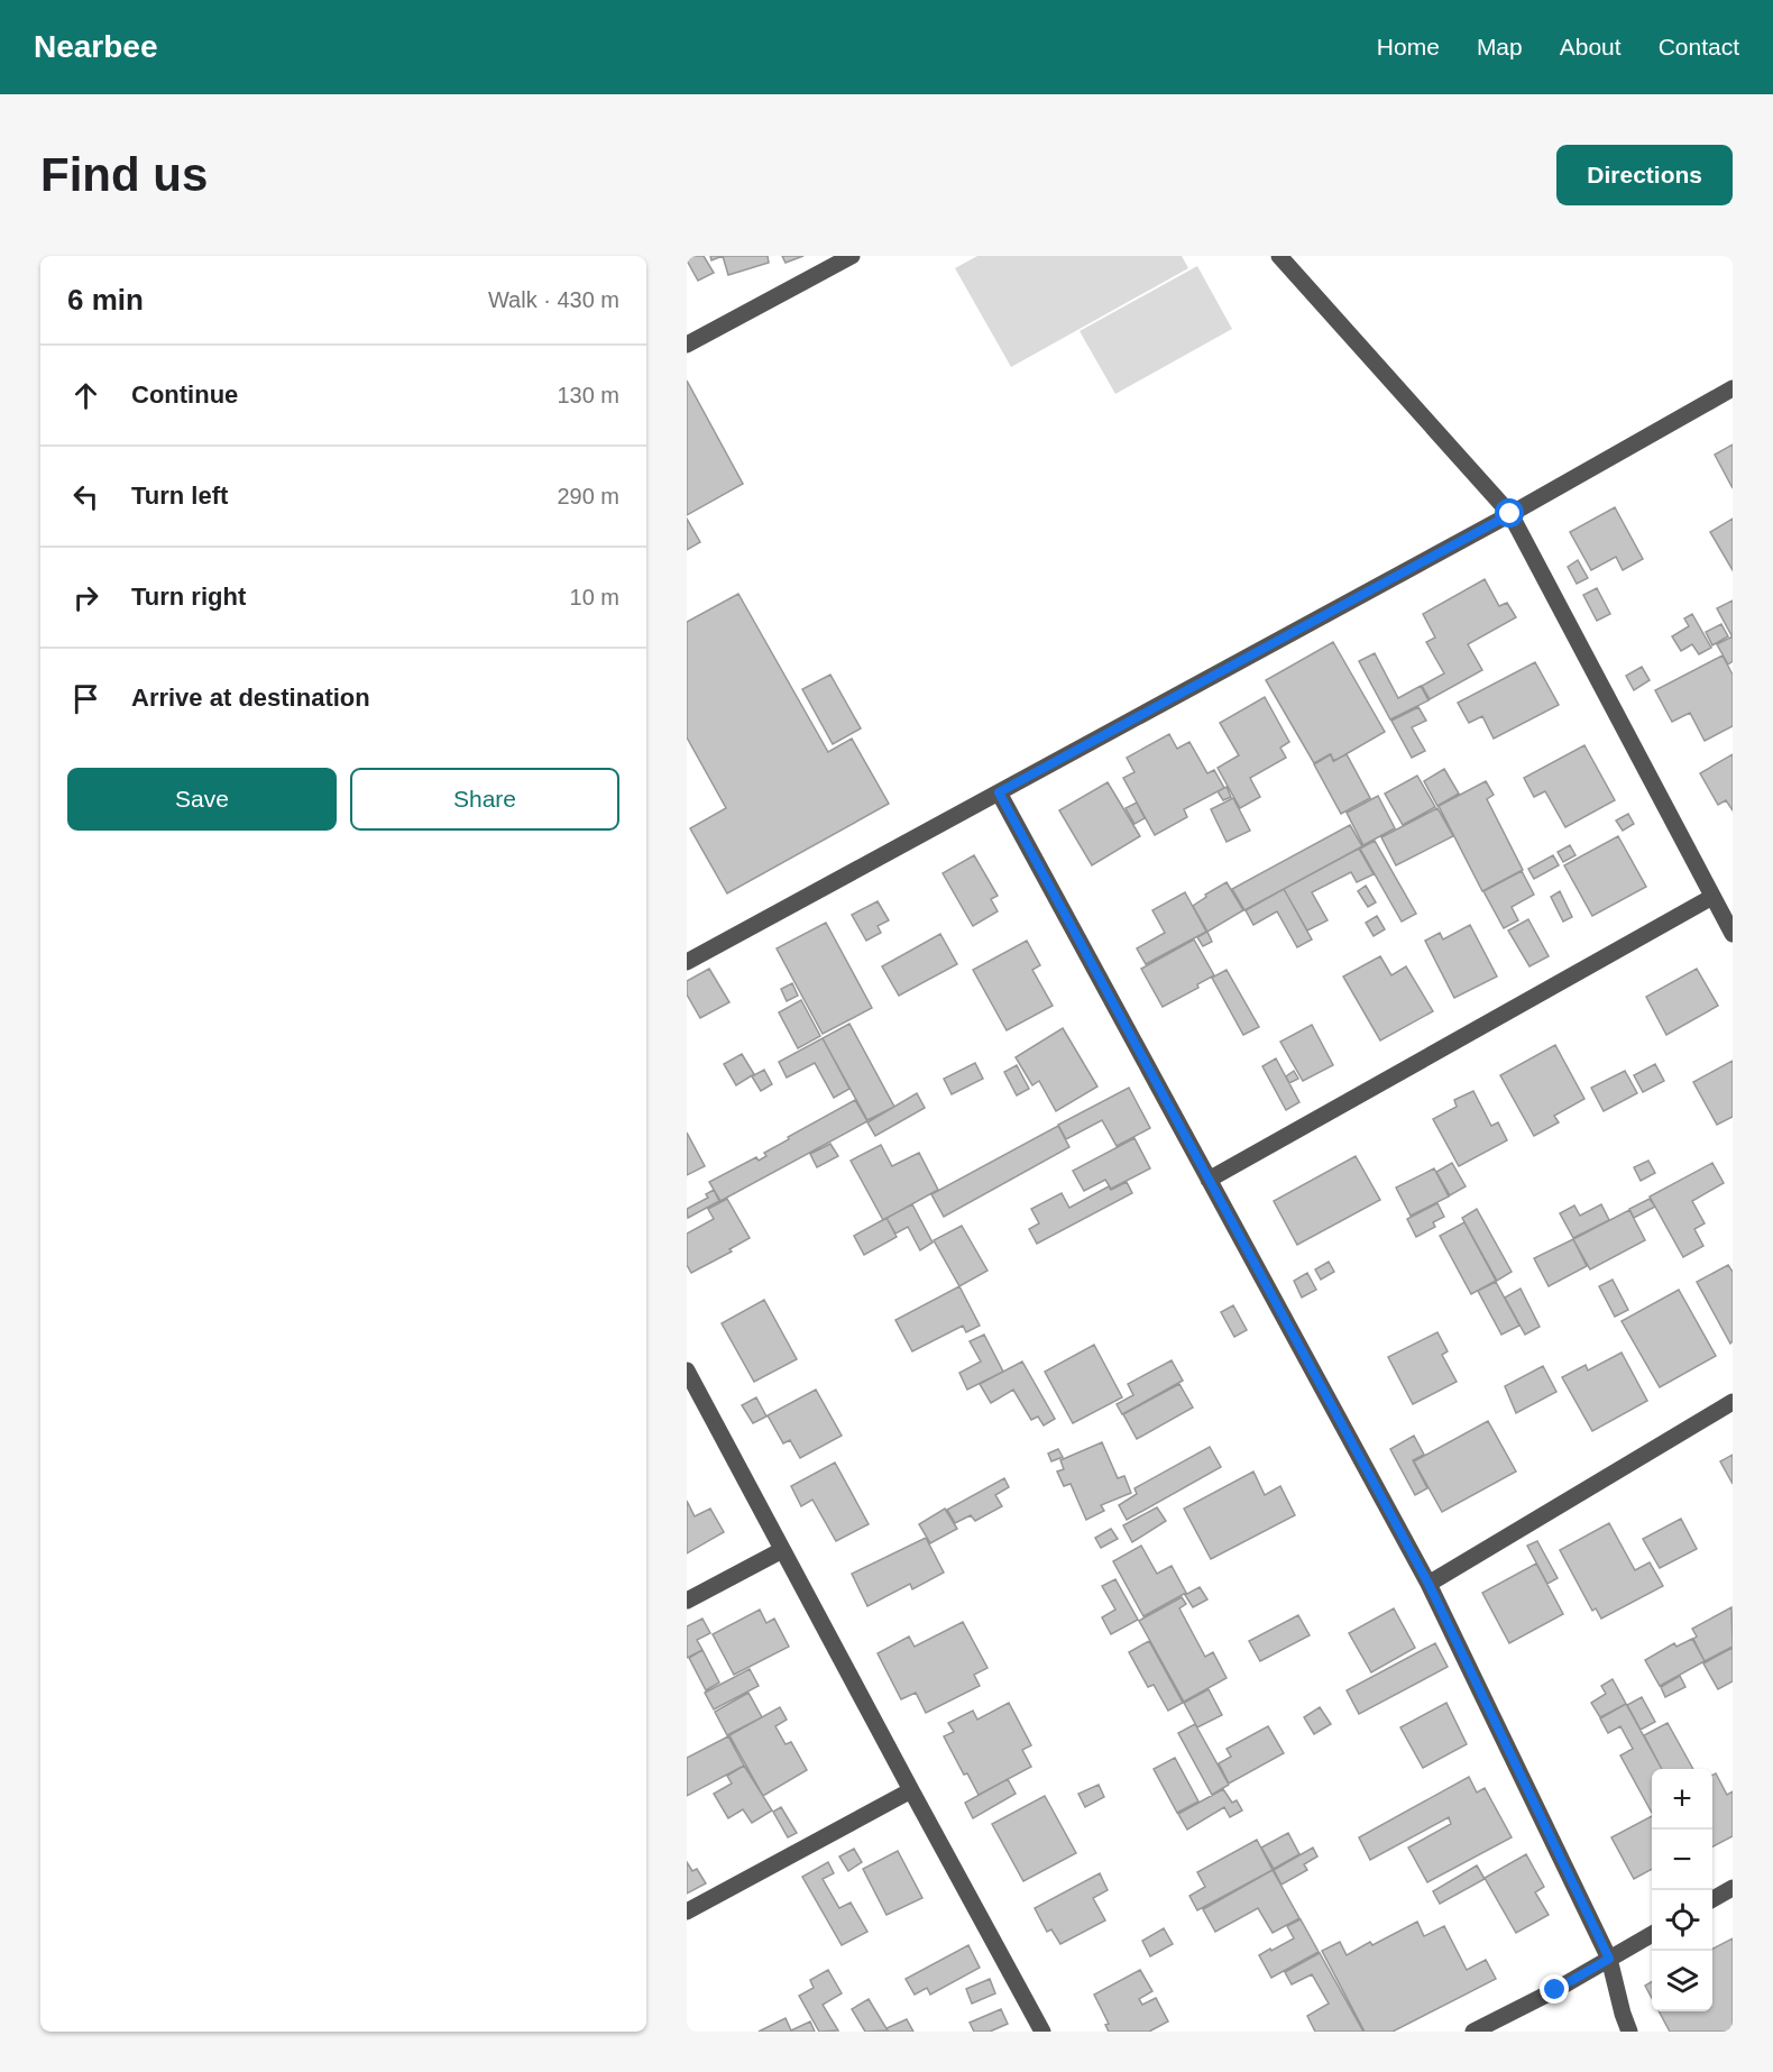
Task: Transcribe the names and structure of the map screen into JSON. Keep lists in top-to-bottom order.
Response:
{
  "page": {
    "header": "Nearbee",
    "nav": [
      "Home",
      "Map",
      "About",
      "Contact"
    ],
    "buttons": [
      "Directions",
      ["Save", "Share"]
    ],
    "title": "Find us",
    "heading": ["6 min", "Walk · 430 m"],
    "list": [
      ["Continue", "130 m"],
      ["Turn left", "290 m"],
      ["Turn right", "10 m"],
      "Arrive at destination"
    ],
    "map_buttons": ["+", "−"]
  }
}
